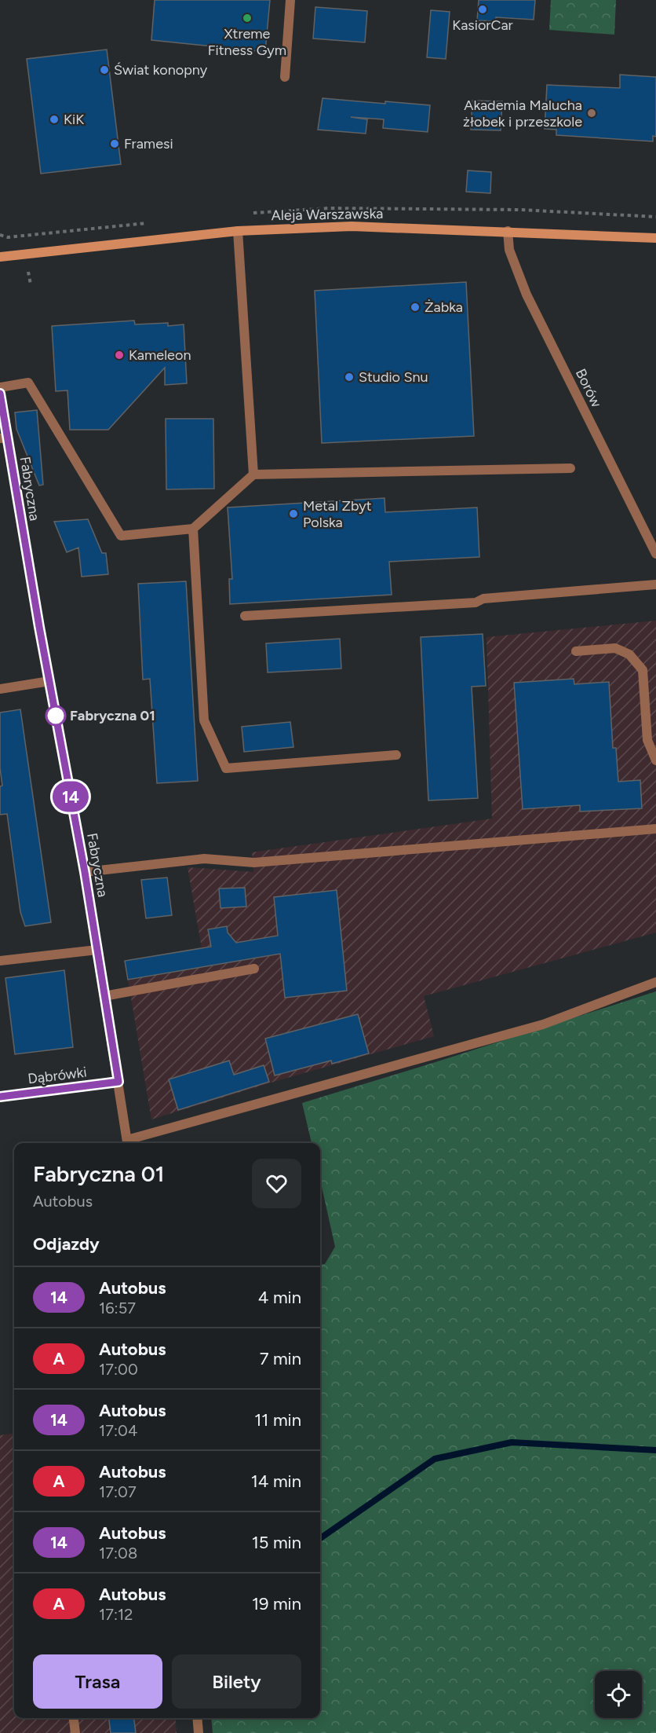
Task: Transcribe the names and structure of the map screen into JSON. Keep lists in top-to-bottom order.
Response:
{
  "streets": {
    "street": [
      "Aleja Warszawska",
      "Borów",
      "Fabryczna",
      "Dąbrówki"
    ]
  },
  "crossings": [
    ["Aleja Warszawska", "Borów"],
    ["Fabryczna", "Dąbrówki"]
  ],
  "places": [
    "KasiorCar",
    "Xtreme Fitness Gym",
    "Świat konopny",
    "Akademia Malucha żłobek i przeszkole",
    "KiK",
    "Framesi",
    "Żabka",
    "Kameleon",
    "Studio Snu",
    "Metal Zbyt Polska",
    "Fabryczna 01"
  ],
  "lines": ["bus line 14"],
  "page": {
    "on_map": "14",
    "heading": [
      ["Fabryczna 01", "Autobus"],
      "Odjazdy"
    ],
    "list": [
      {
        "mark": "14",
        "name": "Autobus",
        "note": "16:57",
        "value": "4 min"
      },
      {
        "mark": "A",
        "name": "Autobus",
        "note": "17:00",
        "value": "7 min"
      },
      {
        "mark": "14",
        "name": "Autobus",
        "note": "17:04",
        "value": "11 min"
      },
      {
        "mark": "A",
        "name": "Autobus",
        "note": "17:07",
        "value": "14 min"
      },
      {
        "mark": "14",
        "name": "Autobus",
        "note": "17:08",
        "value": "15 min"
      },
      {
        "mark": "A",
        "name": "Autobus",
        "note": "17:12",
        "value": "19 min"
      }
    ],
    "buttons": ["Trasa", "Bilety"]
  }
}
